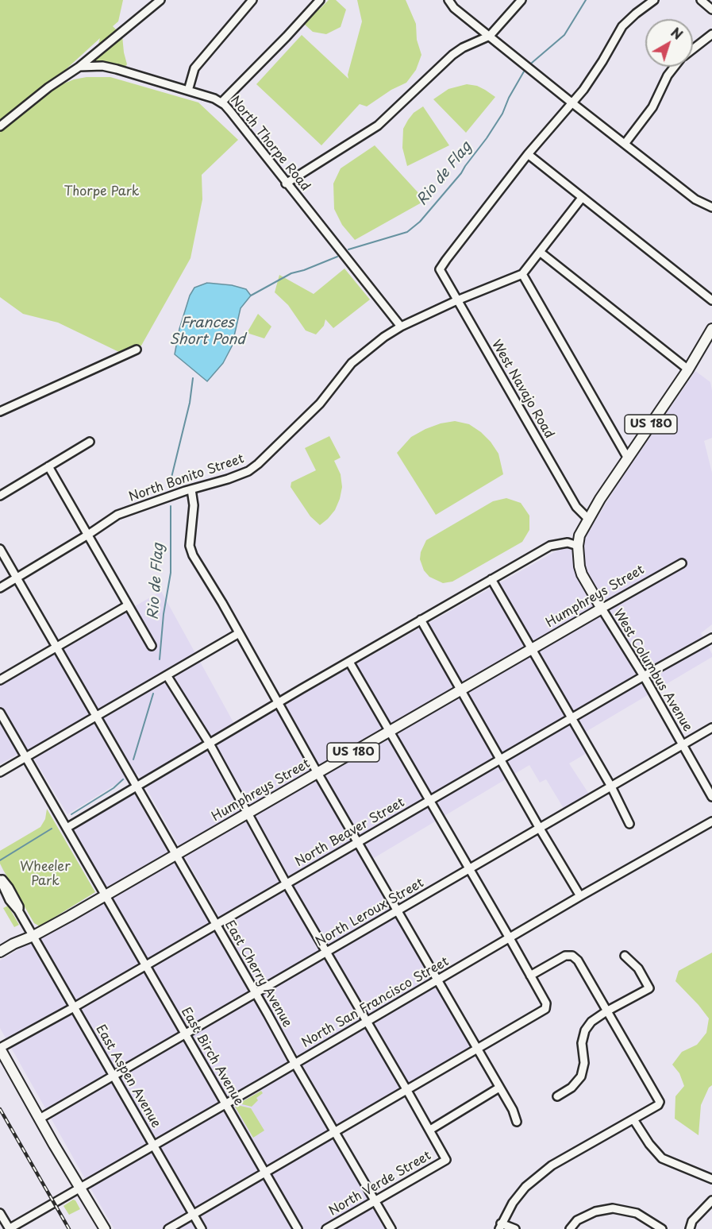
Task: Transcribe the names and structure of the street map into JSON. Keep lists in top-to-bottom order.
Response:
{
  "streets": {
    "main road": ["US 180", "Humphreys Street"],
    "street": [
      "North Thorpe Road",
      "West Navajo Road",
      "North Bonito Street",
      "West Columbus Avenue",
      "North Beaver Street",
      "North Leroux Street",
      "East Cherry Avenue",
      "North San Francisco Street",
      "East Birch Avenue",
      "East Aspen Avenue",
      "North Verde Street"
    ]
  },
  "crossings": [
    ["North Thorpe Road", "North Bonito Street"],
    ["West Navajo Road", "US 180"],
    ["West Navajo Road", "North Bonito Street"],
    ["US 180", "Humphreys Street"],
    ["US 180", "West Columbus Avenue"],
    ["North Bonito Street", "East Cherry Avenue"],
    ["Humphreys Street", "West Columbus Avenue"],
    ["Humphreys Street", "East Cherry Avenue"],
    ["Humphreys Street", "East Birch Avenue"],
    ["Humphreys Street", "East Aspen Avenue"],
    ["West Columbus Avenue", "North Beaver Street"],
    ["West Columbus Avenue", "North Leroux Street"],
    ["North Beaver Street", "East Cherry Avenue"],
    ["North Beaver Street", "East Birch Avenue"],
    ["North Beaver Street", "East Aspen Avenue"],
    ["North Leroux Street", "East Cherry Avenue"],
    ["North Leroux Street", "East Birch Avenue"],
    ["North Leroux Street", "East Aspen Avenue"],
    ["East Cherry Avenue", "North San Francisco Street"],
    ["East Cherry Avenue", "North Verde Street"],
    ["North San Francisco Street", "East Birch Avenue"],
    ["North San Francisco Street", "East Aspen Avenue"]
  ],
  "water": ["Rio de Flag", "Frances Short Pond"],
  "parks": ["Thorpe Park", "Wheeler Park"],
  "north": "top right"
}
